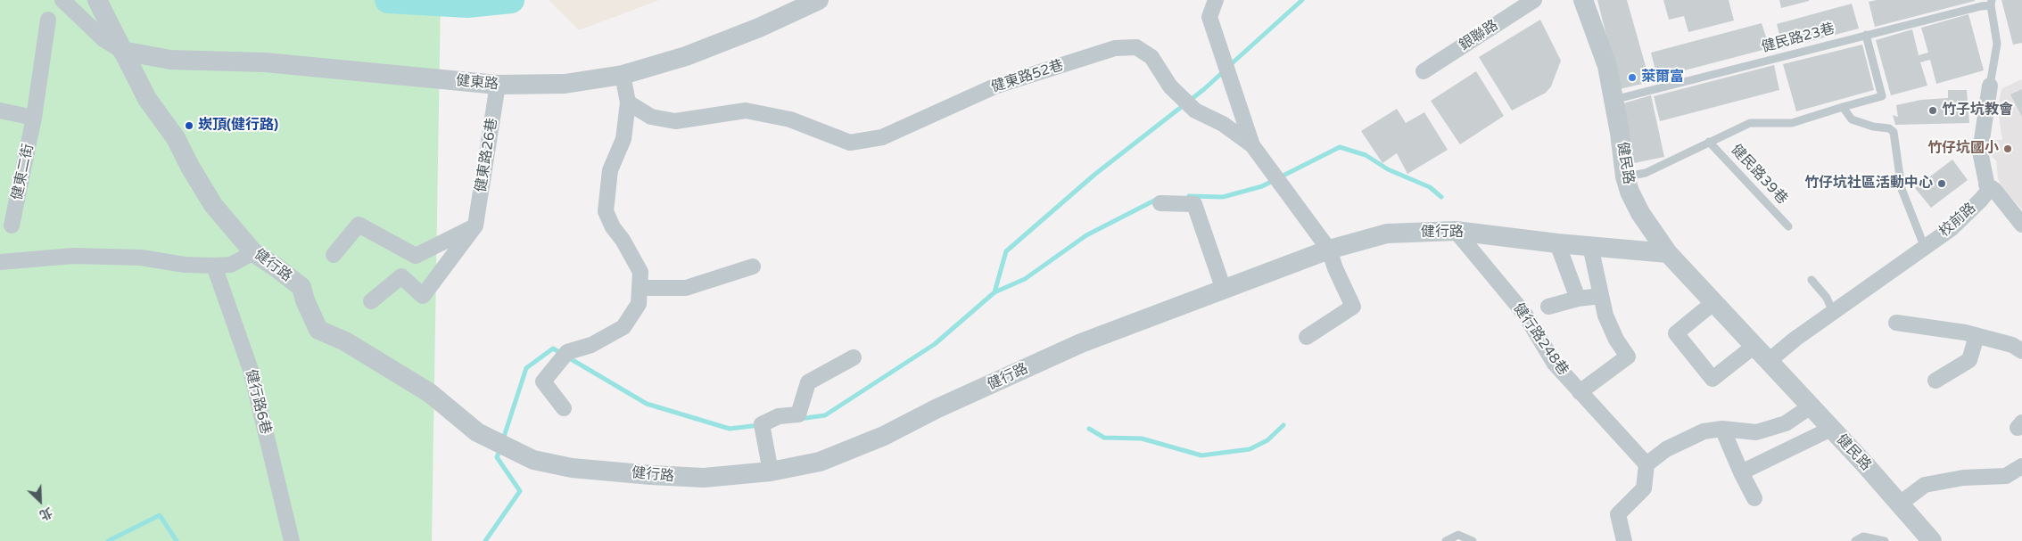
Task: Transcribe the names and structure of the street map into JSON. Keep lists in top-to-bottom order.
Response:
{
  "streets": {
    "street": [
      "銀聯路",
      "健東路52巷",
      "健東路",
      "健東路26巷",
      "健民路",
      "健東二街",
      "校前路",
      "健行路",
      "健行路248巷",
      "健行路6巷"
    ],
    "lane": ["健民路23巷", "健民路39巷"]
  },
  "crossings": [
    ["健民路23巷", "健民路"],
    ["健民路23巷", "健民路39巷"],
    ["健東路", "健東路26巷"],
    ["健東路", "健行路"],
    ["健民路", "健民路39巷"],
    ["健民路", "校前路"],
    ["健民路", "健行路"],
    ["健行路", "健行路248巷"]
  ],
  "places": [
    "萊爾富",
    "竹子坑教會",
    "崁頂(健行路)",
    "竹仔坑國小",
    "竹仔坑社區活動中心"
  ],
  "north": "bottom right"
}
